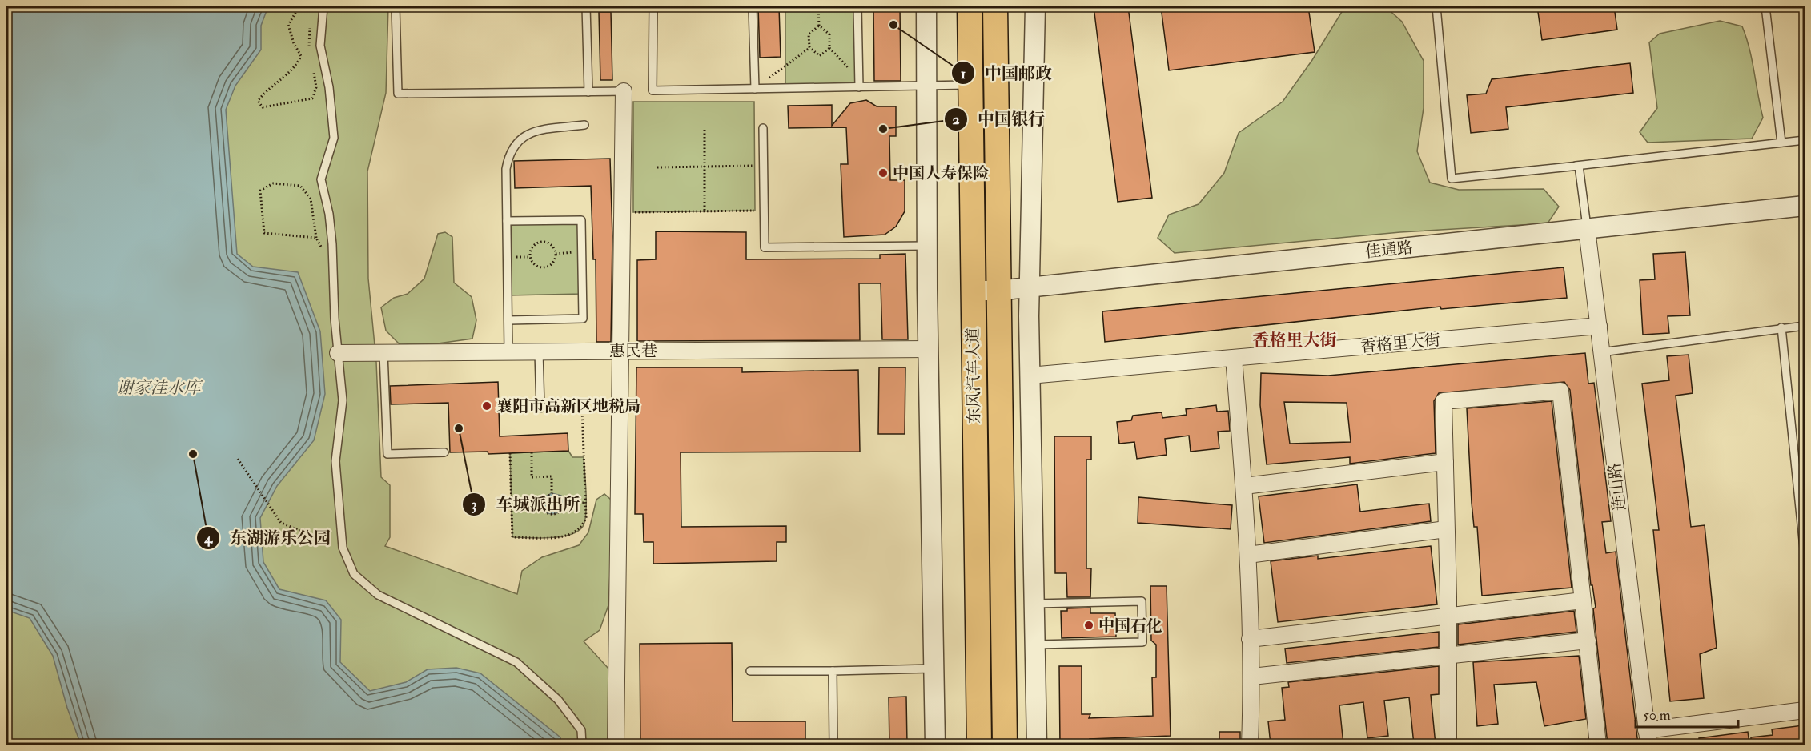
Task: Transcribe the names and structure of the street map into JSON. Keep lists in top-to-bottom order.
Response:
{
  "streets": {
    "main road": ["东风汽车大道"],
    "street": [
      "佳通路",
      "香格里大街",
      "惠民巷",
      "连山路"
    ]
  },
  "crossings": [
    ["佳通路", "东风汽车大道"],
    ["佳通路", "连山路"],
    ["香格里大街", "连山路"]
  ],
  "districts": ["香格里大街"],
  "water": ["谢家洼水库"],
  "places": [
    "中国邮政",
    "中国银行",
    "中国人寿保险",
    "襄阳市高新区地税局",
    "车城派出所",
    "东湖游乐公园",
    "中国石化"
  ],
  "scale_bar": "50 m"
}
